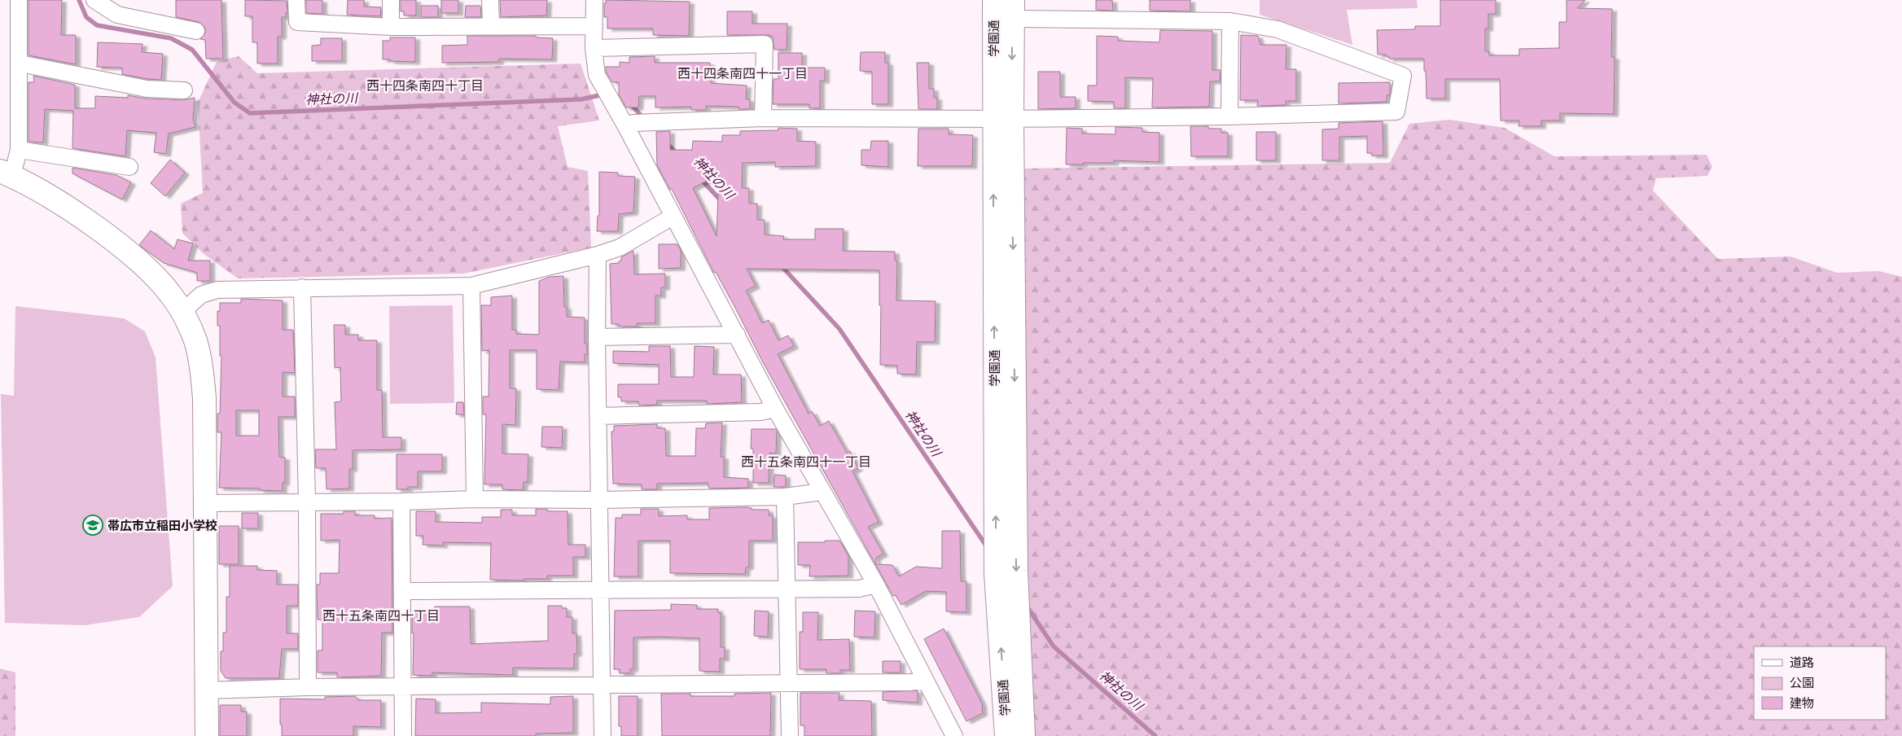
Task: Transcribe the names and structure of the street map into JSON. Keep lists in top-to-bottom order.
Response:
{
  "streets": {
    "street": ["学園通"]
  },
  "districts": [
    "西十四条南四十一丁目",
    "西十四条南四十丁目",
    "西十五条南四十一丁目",
    "西十五条南四十丁目"
  ],
  "water": ["神社の川"],
  "places": {
    "school or university": ["帯広市立稲田小学校"]
  },
  "legend": ["道路", "公園", "建物"]
}
